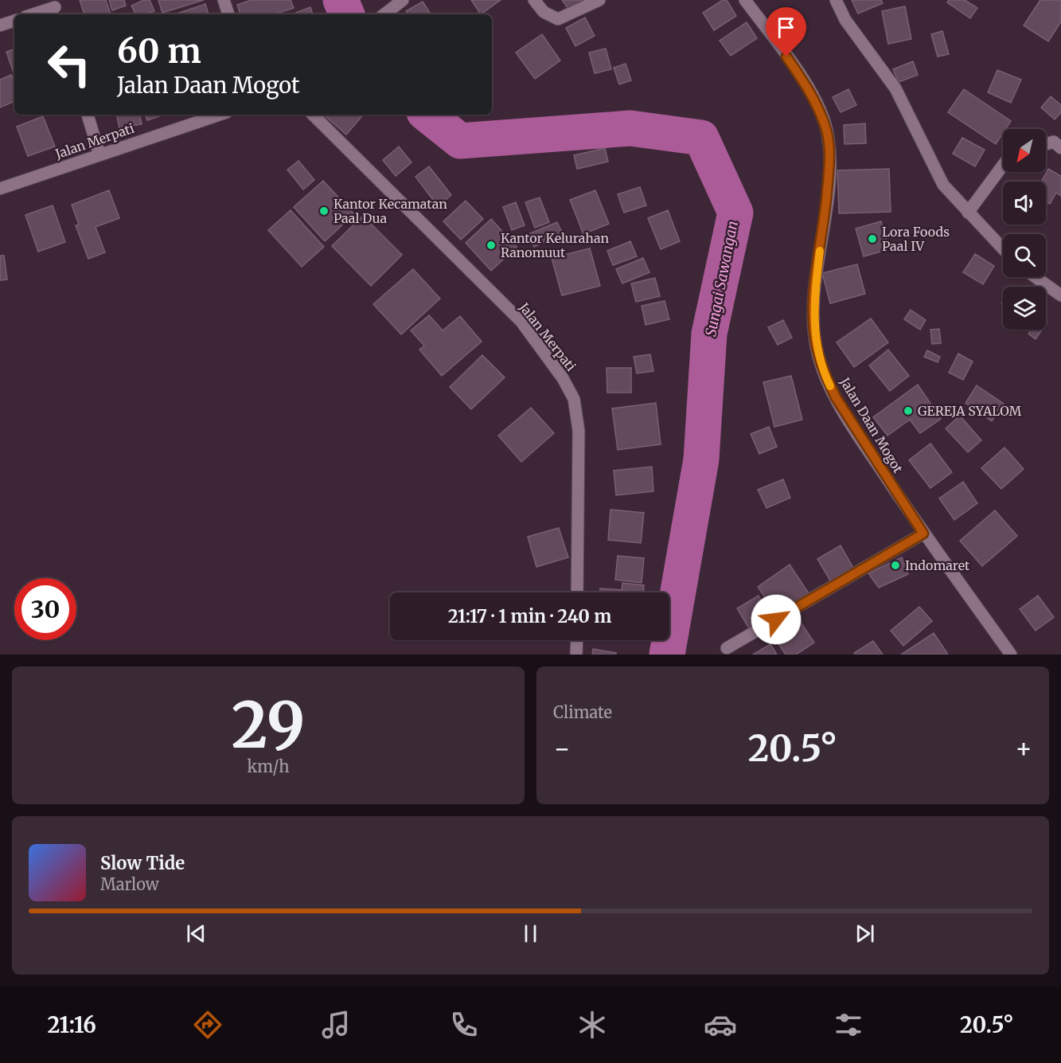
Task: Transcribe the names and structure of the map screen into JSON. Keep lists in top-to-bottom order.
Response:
{
  "streets": {
    "street": ["Jalan Merpati", "Jalan Daan Mogot"]
  },
  "water": ["Sungai Sawangan"],
  "places": [
    "Kantor Kecamatan Paal Dua",
    "Lora Foods Paal IV",
    "Kantor Kelurahan Ranomuut",
    "GEREJA SYALOM",
    "Indomaret"
  ],
  "north": "bottom left",
  "page": {
    "turn": ["60 m", "Jalan Daan Mogot"],
    "limit": "30",
    "trip": "21:17 · 1 min · 240 m",
    "tile": [
      ["29", "km/h"],
      "Climate"
    ],
    "heat": ["−", "20.5°", "+"],
    "song": ["Slow Tide", "Marlow"],
    "tabs": ["21:16", "20.5°"]
  }
}
